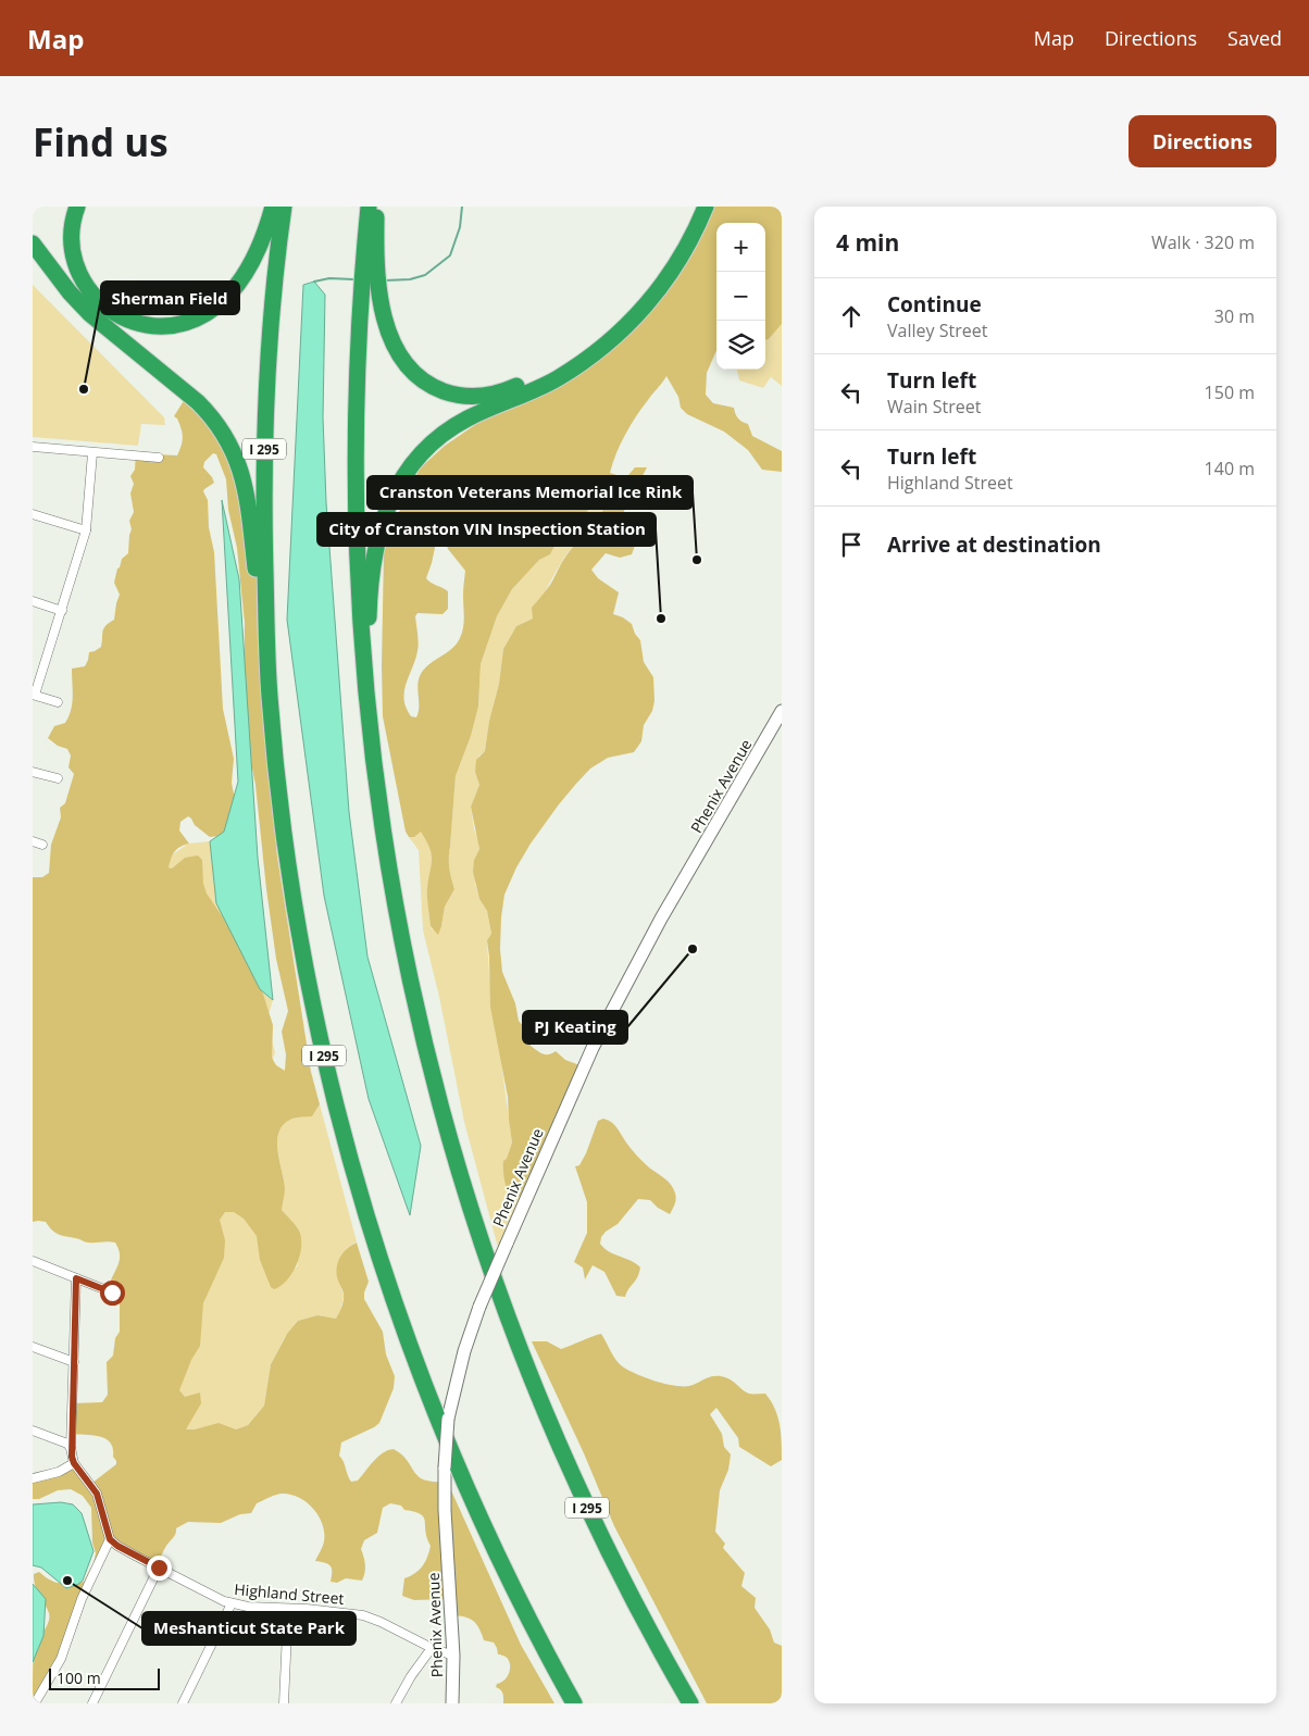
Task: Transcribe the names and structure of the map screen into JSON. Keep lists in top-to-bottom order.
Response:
{
  "streets": {
    "highway": ["I 295"],
    "main road": ["Phenix Avenue"],
    "street": ["Highland Street"]
  },
  "crossings": [
    ["Phenix Avenue", "Highland Street"]
  ],
  "places": [
    "Sherman Field",
    "Cranston Veterans Memorial Ice Rink",
    "City of Cranston VIN Inspection Station",
    "PJ Keating",
    "Meshanticut State Park"
  ],
  "scale_bar": "100 m",
  "page": {
    "header": "Map",
    "nav": ["Map", "Directions", "Saved"],
    "buttons": "Directions",
    "title": "Find us",
    "heading": ["4 min", "Walk · 320 m"],
    "map_buttons": ["+", "−"],
    "list": [
      ["Continue", "Valley Street", "30 m"],
      ["Turn left", "Wain Street", "150 m"],
      ["Turn left", "Highland Street", "140 m"],
      "Arrive at destination"
    ],
    "scale": "100 m"
  }
}
